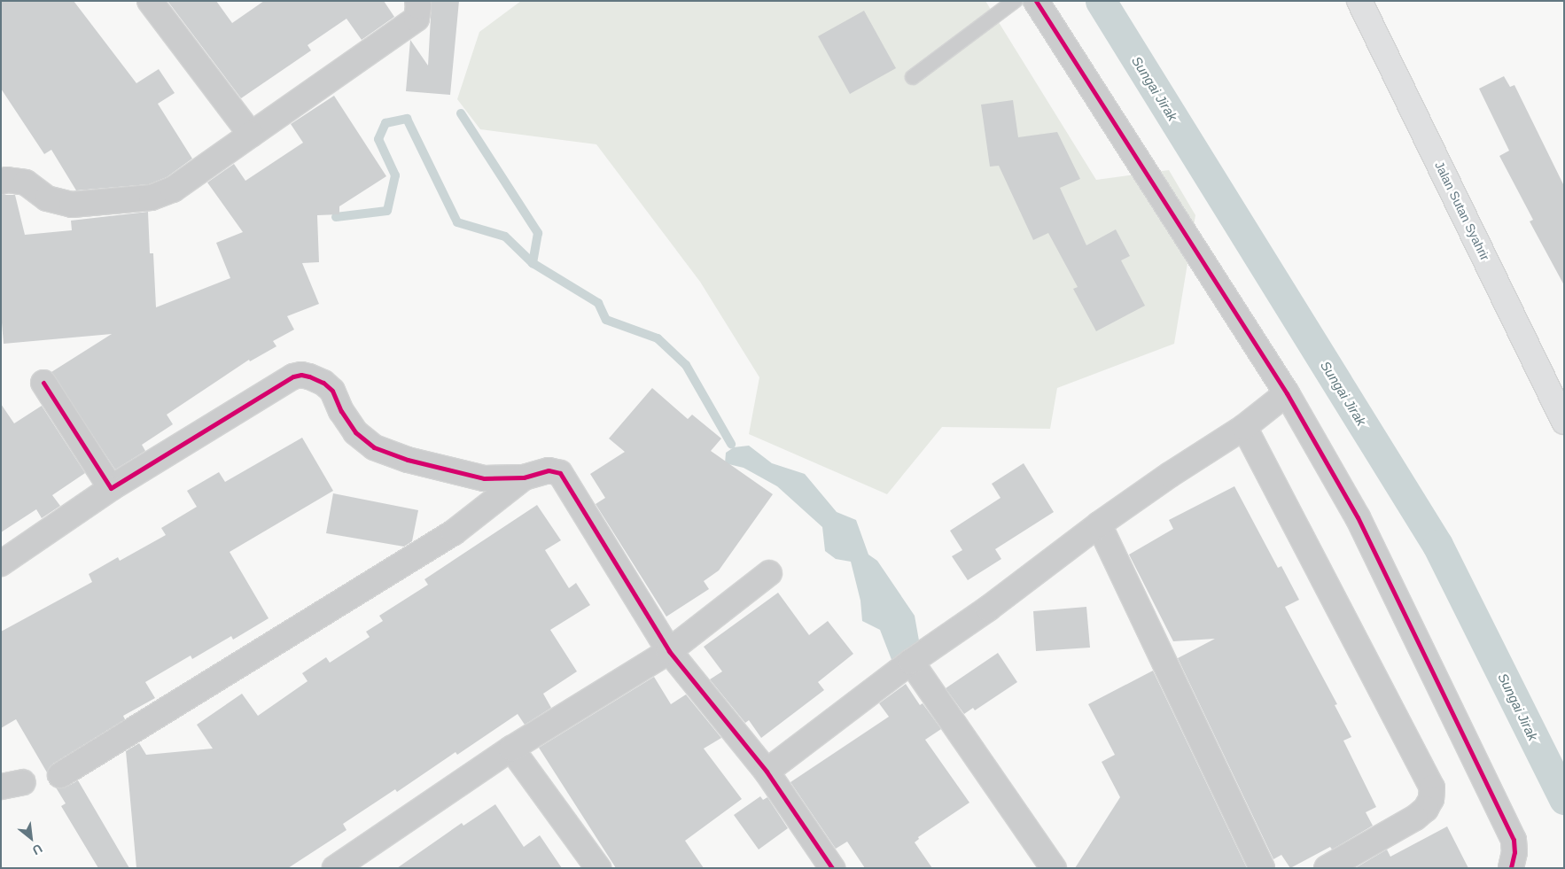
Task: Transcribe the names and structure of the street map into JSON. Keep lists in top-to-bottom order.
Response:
{
  "streets": {
    "main road": ["Jalan Sutan Syahrir"]
  },
  "water": ["Sungai Jirak"],
  "north": "bottom right"
}
